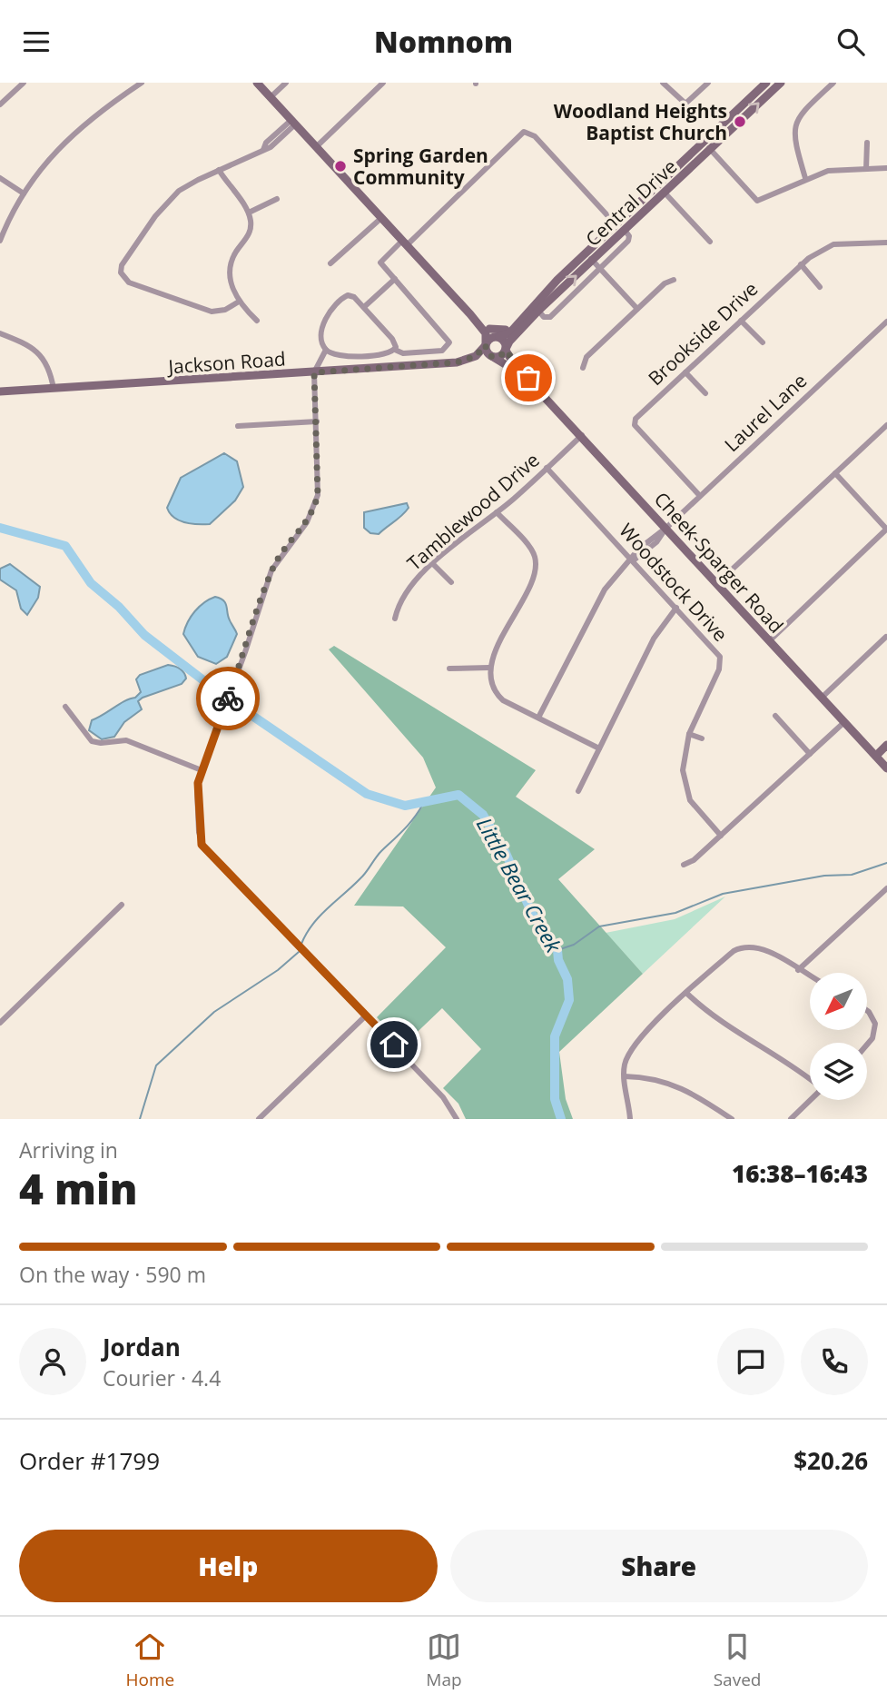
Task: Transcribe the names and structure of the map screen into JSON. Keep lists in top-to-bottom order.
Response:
{
  "streets": {
    "main road": ["Central Drive", "Jackson Road", "Cheek-Sparger Road"],
    "street": [
      "Brookside Drive",
      "Laurel Lane",
      "Tamblewood Drive",
      "Woodstock Drive"
    ]
  },
  "crossings": [
    ["Central Drive", "Jackson Road"],
    ["Central Drive", "Cheek-Sparger Road"],
    ["Brookside Drive", "Laurel Lane"],
    ["Jackson Road", "Cheek-Sparger Road"],
    ["Laurel Lane", "Cheek-Sparger Road"],
    ["Laurel Lane", "Woodstock Drive"],
    ["Tamblewood Drive", "Cheek-Sparger Road"],
    ["Tamblewood Drive", "Woodstock Drive"]
  ],
  "water": ["Little Bear Creek"],
  "places": ["Woodland Heights Baptist Church", "Spring Garden Community"],
  "north": "bottom left",
  "page": {
    "header": "Nomnom",
    "heading": ["4 min", "Arriving in", "16:38–16:43"],
    "panel": [
      "Jordan",
      "Courier · 4.4",
      "Order #1799",
      "$20.26"
    ],
    "bar": "On the way · 590 m",
    "buttons": ["Help", "Share"],
    "tabs": ["Home", "Map", "Saved"]
  }
}
